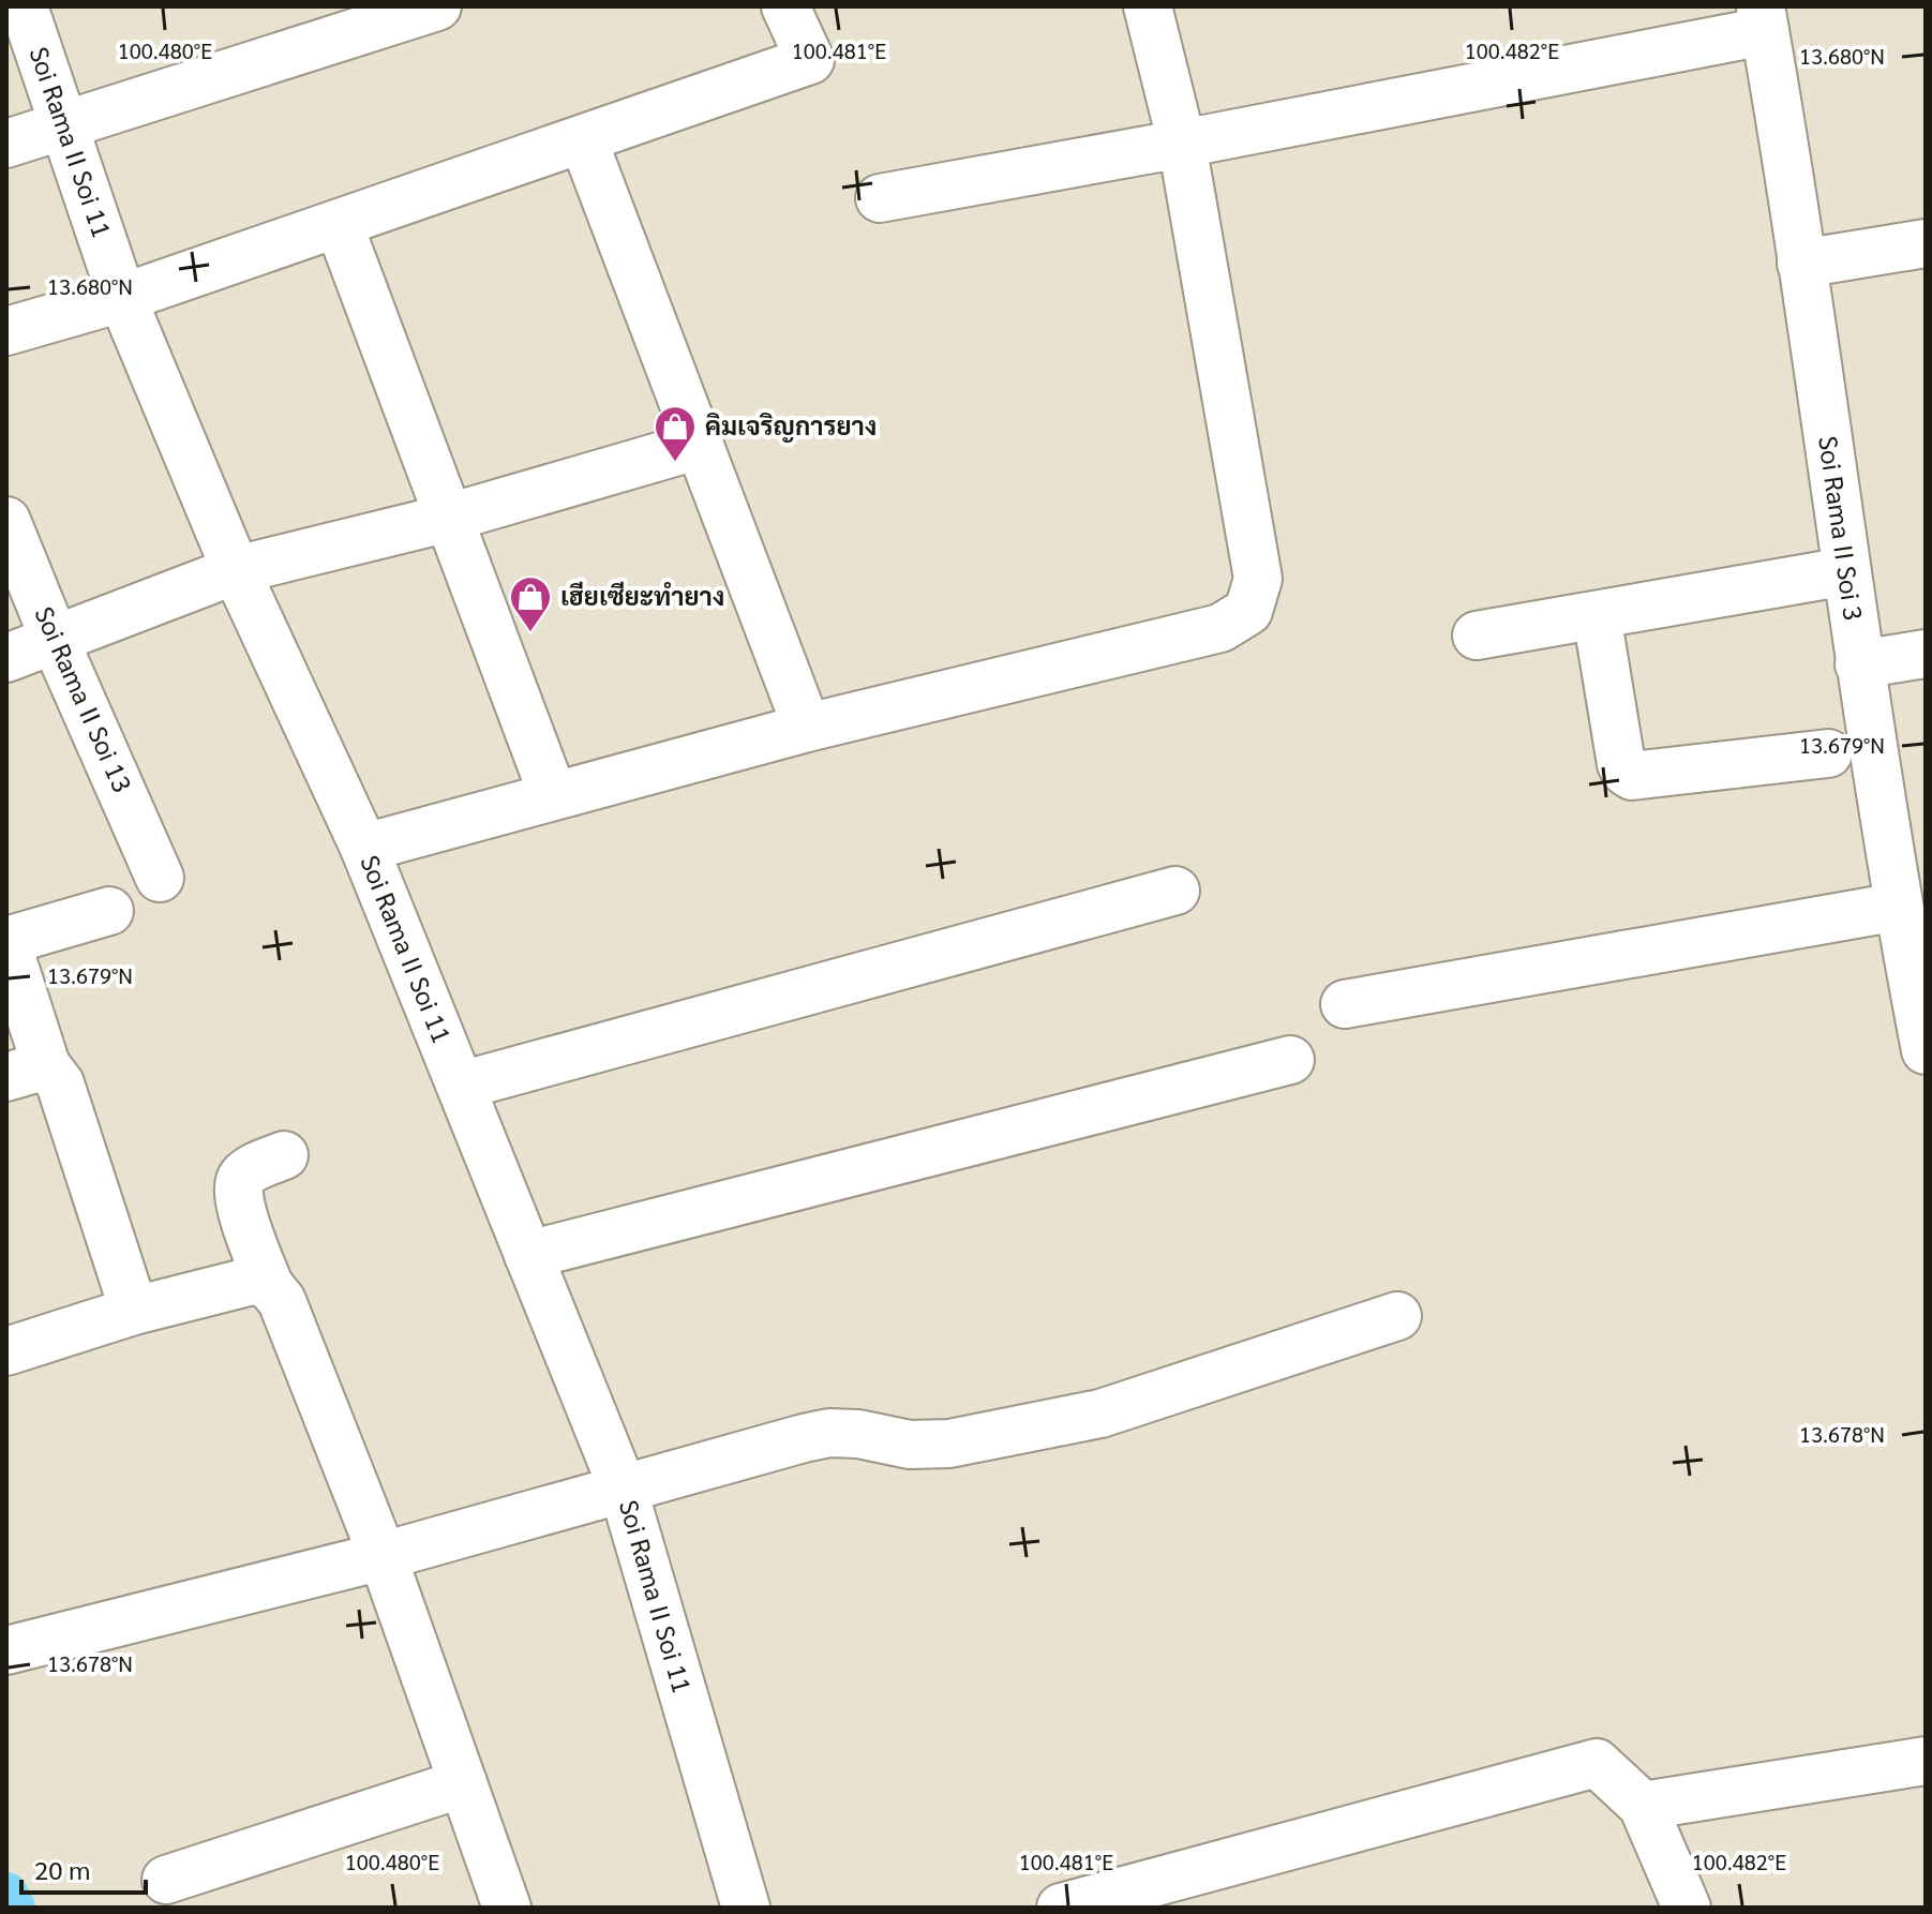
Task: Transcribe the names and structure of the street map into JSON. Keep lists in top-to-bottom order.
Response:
{
  "streets": {
    "street": ["Soi Rama II Soi 11", "Soi Rama II Soi 3", "Soi Rama II Soi 13"]
  },
  "places": {
    "shop": ["คิมเจริญการยาง", "เฮียเซียะทำยาง"]
  },
  "scale_bar": "20 m",
  "coordinates": [
    "100.480°E",
    "100.481°E",
    "100.482°E",
    "13.680°N",
    "13.679°N",
    "13.678°N"
  ]
}
